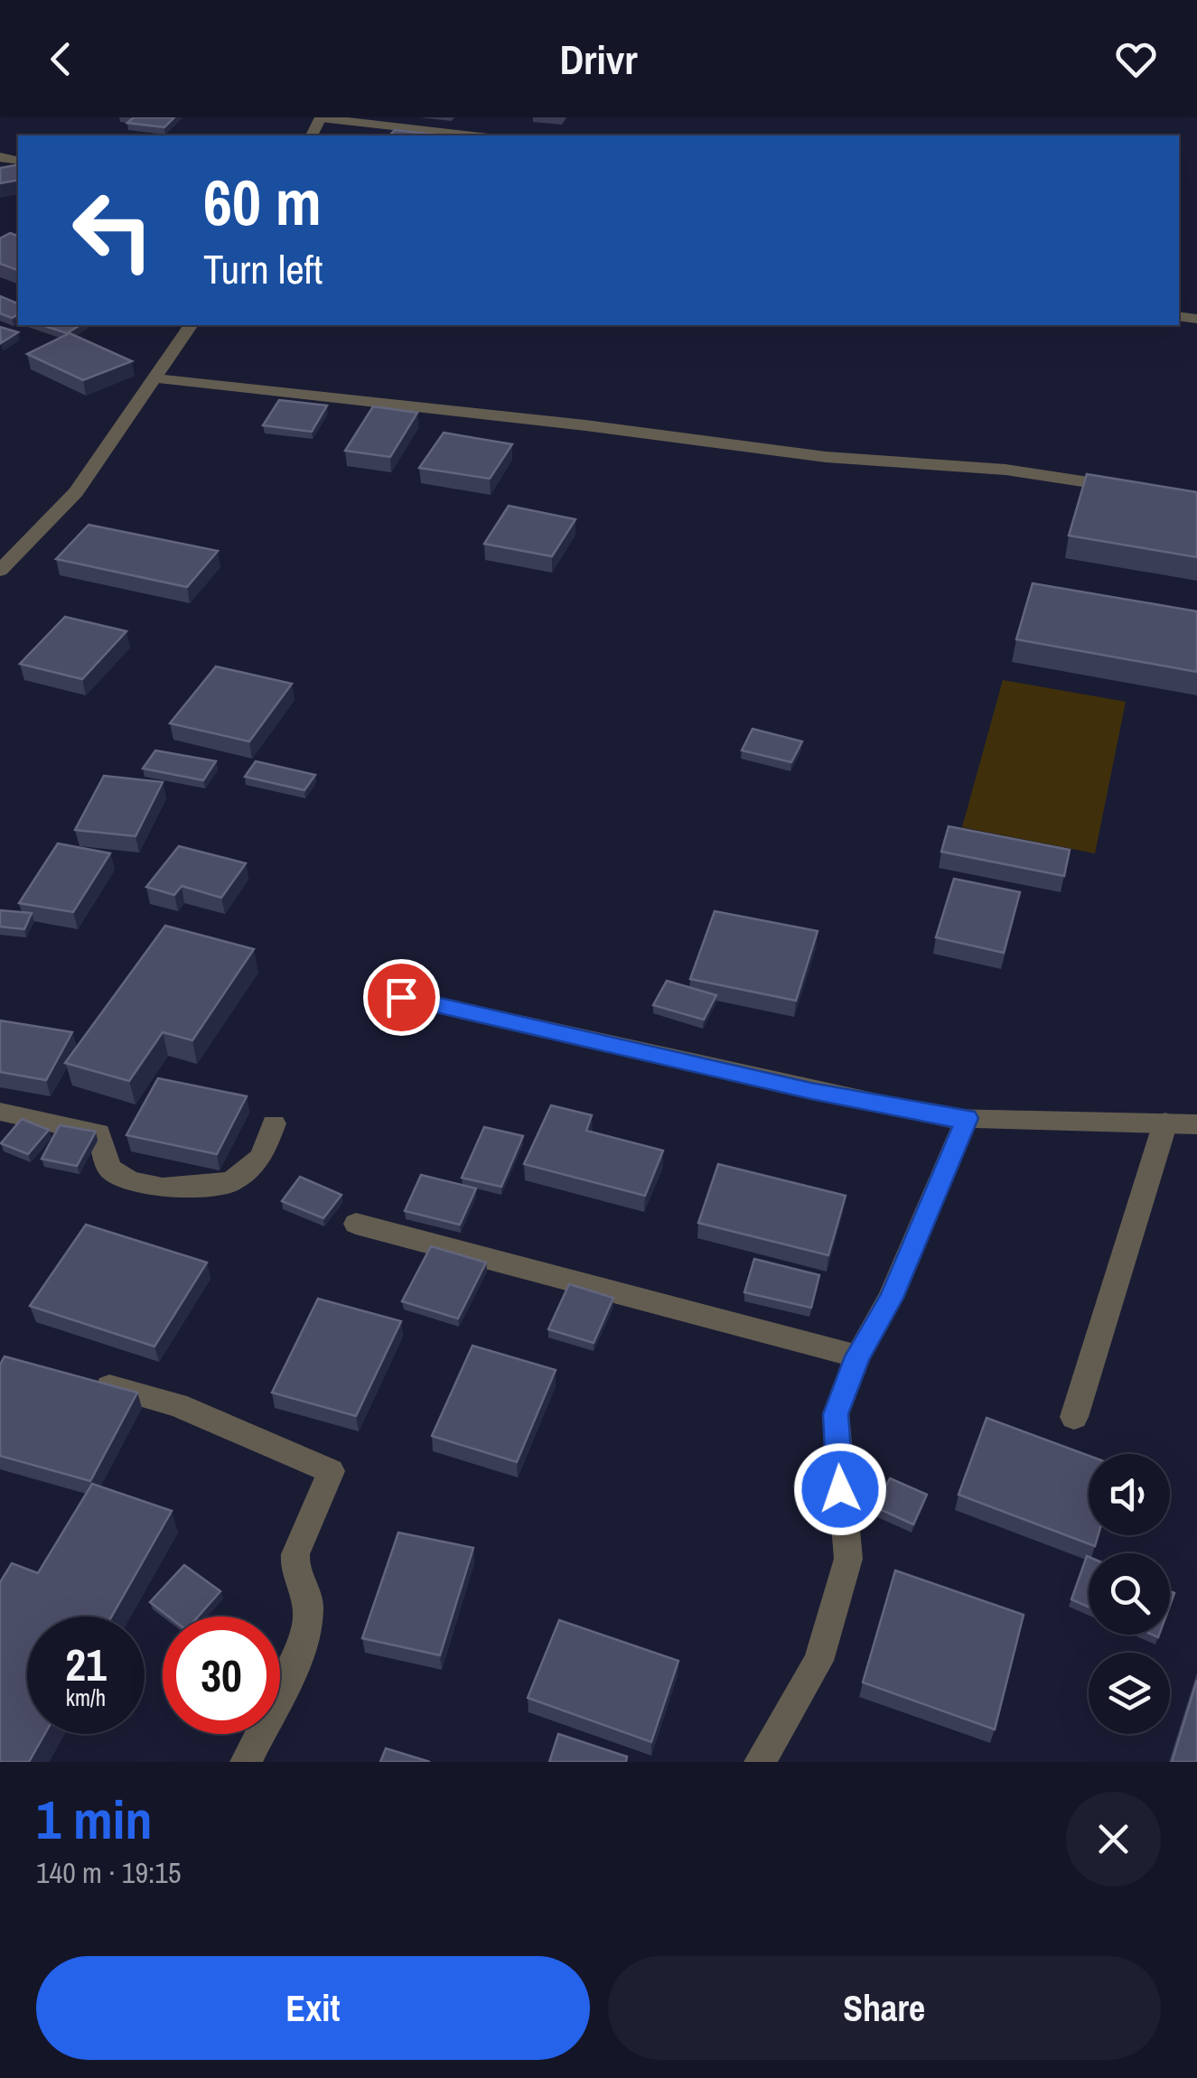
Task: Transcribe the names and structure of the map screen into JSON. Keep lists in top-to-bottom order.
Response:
{
  "page": {
    "header": "Drivr",
    "turn": ["60 m", "Turn left"],
    "speed": "21 km/h",
    "limit": "30",
    "heading": ["1 min", "140 m · 19:15"],
    "buttons": ["Exit", "Share"]
  }
}
